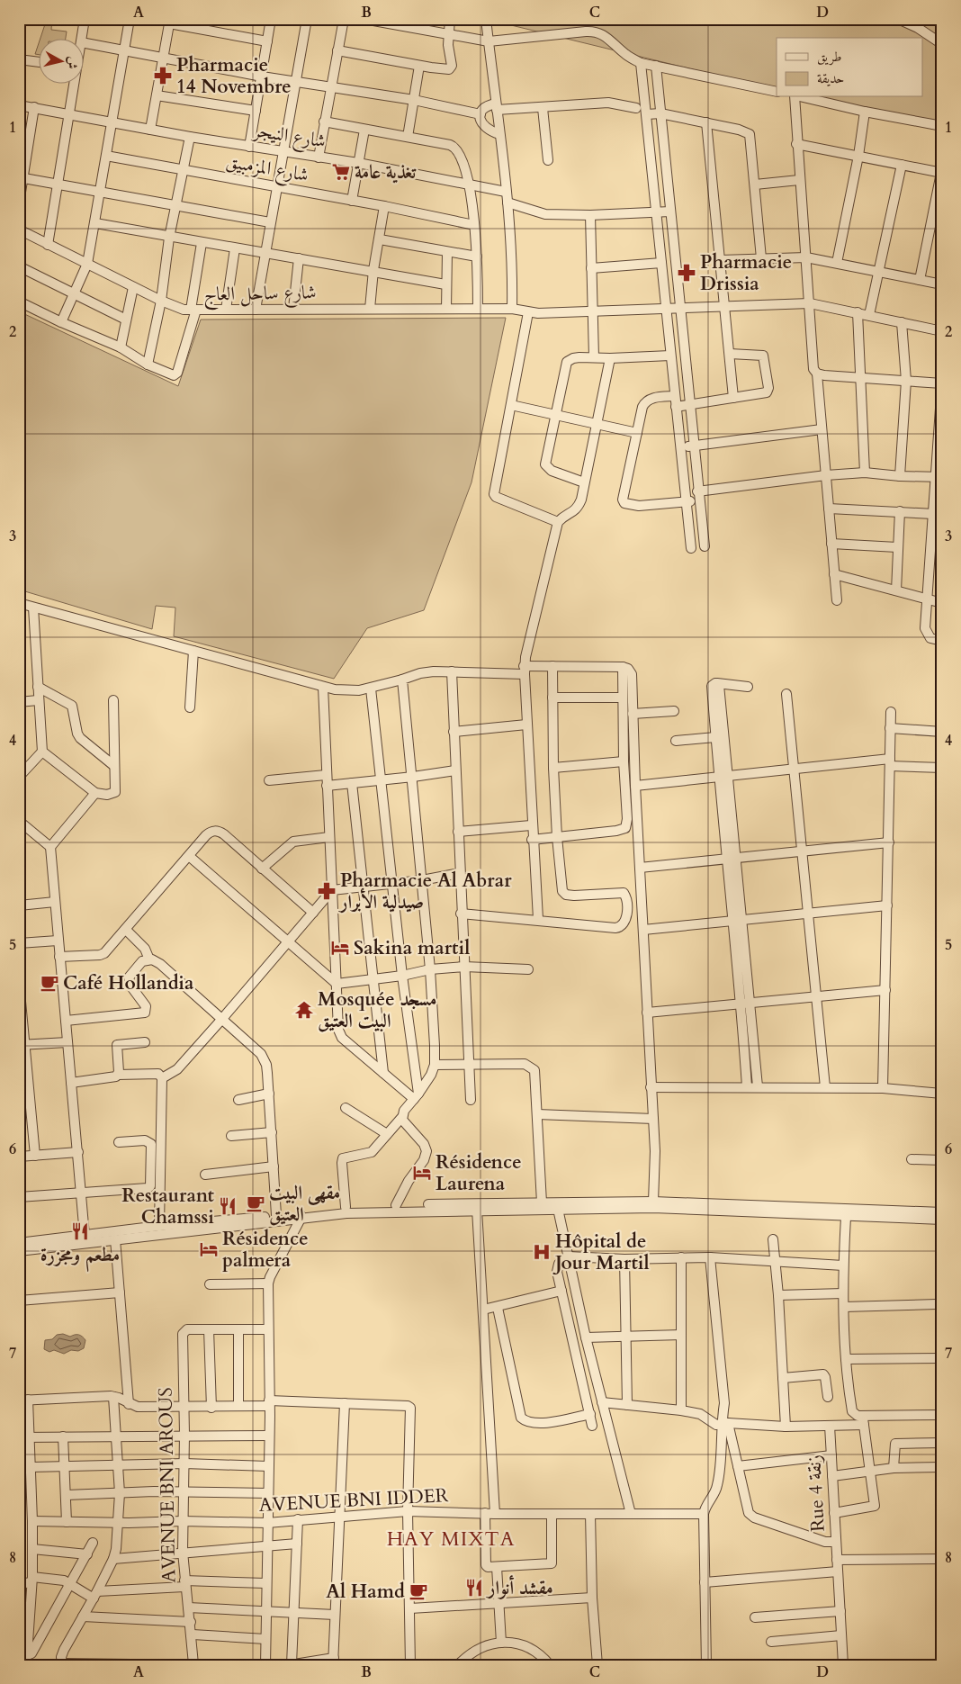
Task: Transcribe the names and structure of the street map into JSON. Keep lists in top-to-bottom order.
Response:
{
  "streets": {
    "street": [
      "شارع النيجر",
      "شارع المزمبيق",
      "شارع ساحل العاج",
      "AVENUE BNI AROUS",
      "Rue 4 زنقة",
      "AVENUE BNI IDDER"
    ]
  },
  "crossings": [
    ["AVENUE BNI AROUS", "AVENUE BNI IDDER"]
  ],
  "districts": ["HAY MIXTA"],
  "places": {
    "pharmacy": ["Pharmacie 14 Novembre", "Pharmacie Drissia", "Pharmacie Al Abrar صيدلية الأبرار"],
    "supermarket": ["تغذية عامة"],
    "hotel": ["Sakina martil", "Résidence Laurena", "Résidence palmera"],
    "cafe": ["Café Hollandia", "مقهى البيت العتيق", "Al Hamd"],
    "temple": ["Mosquée مسجد البيت العتيق"],
    "restaurant": ["Restaurant Chamssi", "مطعم ومجزرة", "مقشد أنوار"],
    "hospital": ["Hôpital de Jour Martil"]
  },
  "legend": ["طريق", "حديقة"],
  "north": "right",
  "grid": {
    "columns": [
      "A",
      "B",
      "C",
      "D"
    ],
    "rows": [
      "1",
      "2",
      "3",
      "4",
      "5",
      "6",
      "7",
      "8"
    ]
  }
}
